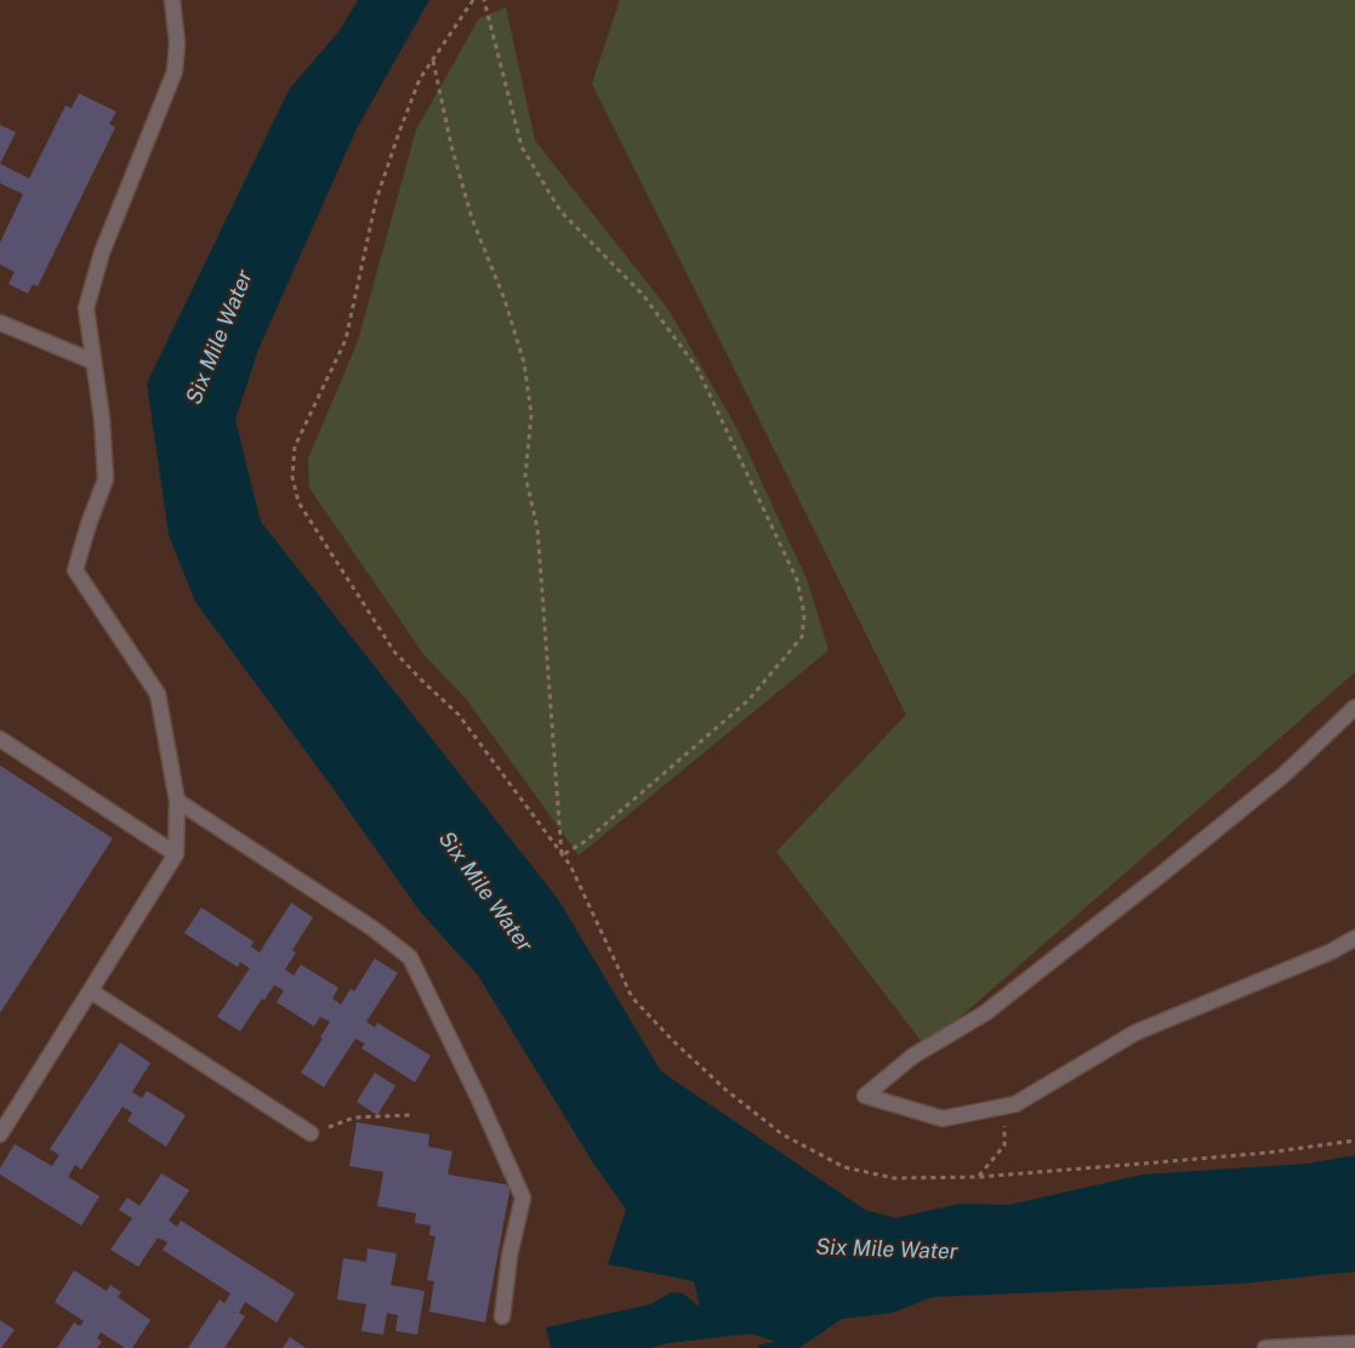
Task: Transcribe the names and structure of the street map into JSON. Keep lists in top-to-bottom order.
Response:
{
  "water": ["Six Mile Water"]
}
